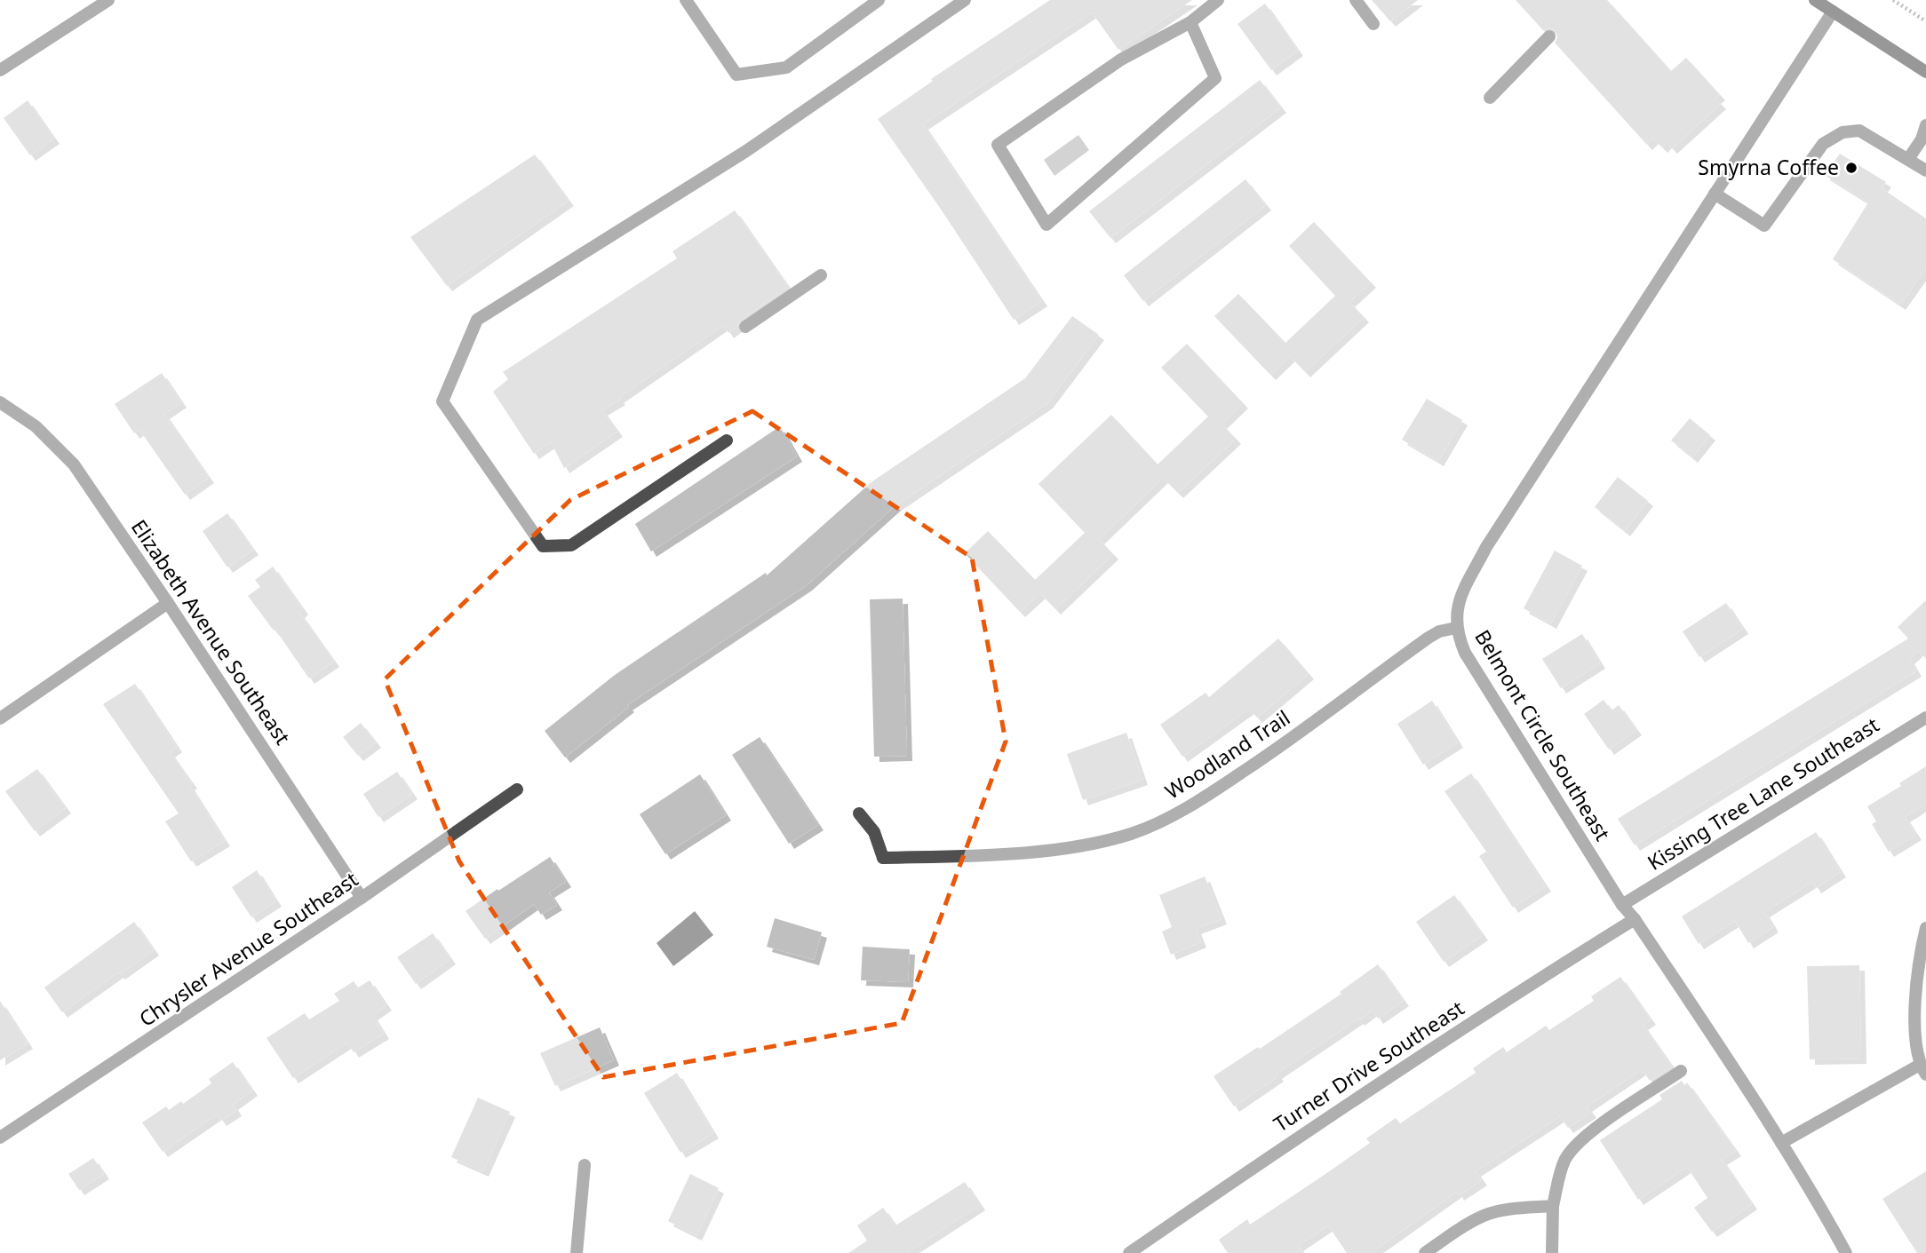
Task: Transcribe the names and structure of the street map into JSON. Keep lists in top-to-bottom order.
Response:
{
  "streets": {
    "street": [
      "Elizabeth Avenue Southeast",
      "Belmont Circle Southeast",
      "Woodland Trail",
      "Kissing Tree Lane Southeast",
      "Chrysler Avenue Southeast",
      "Turner Drive Southeast"
    ]
  },
  "crossings": [
    ["Elizabeth Avenue Southeast", "Chrysler Avenue Southeast"],
    ["Belmont Circle Southeast", "Woodland Trail"],
    ["Belmont Circle Southeast", "Kissing Tree Lane Southeast"],
    ["Belmont Circle Southeast", "Turner Drive Southeast"]
  ],
  "places": ["Smyrna Coffee"]
}
